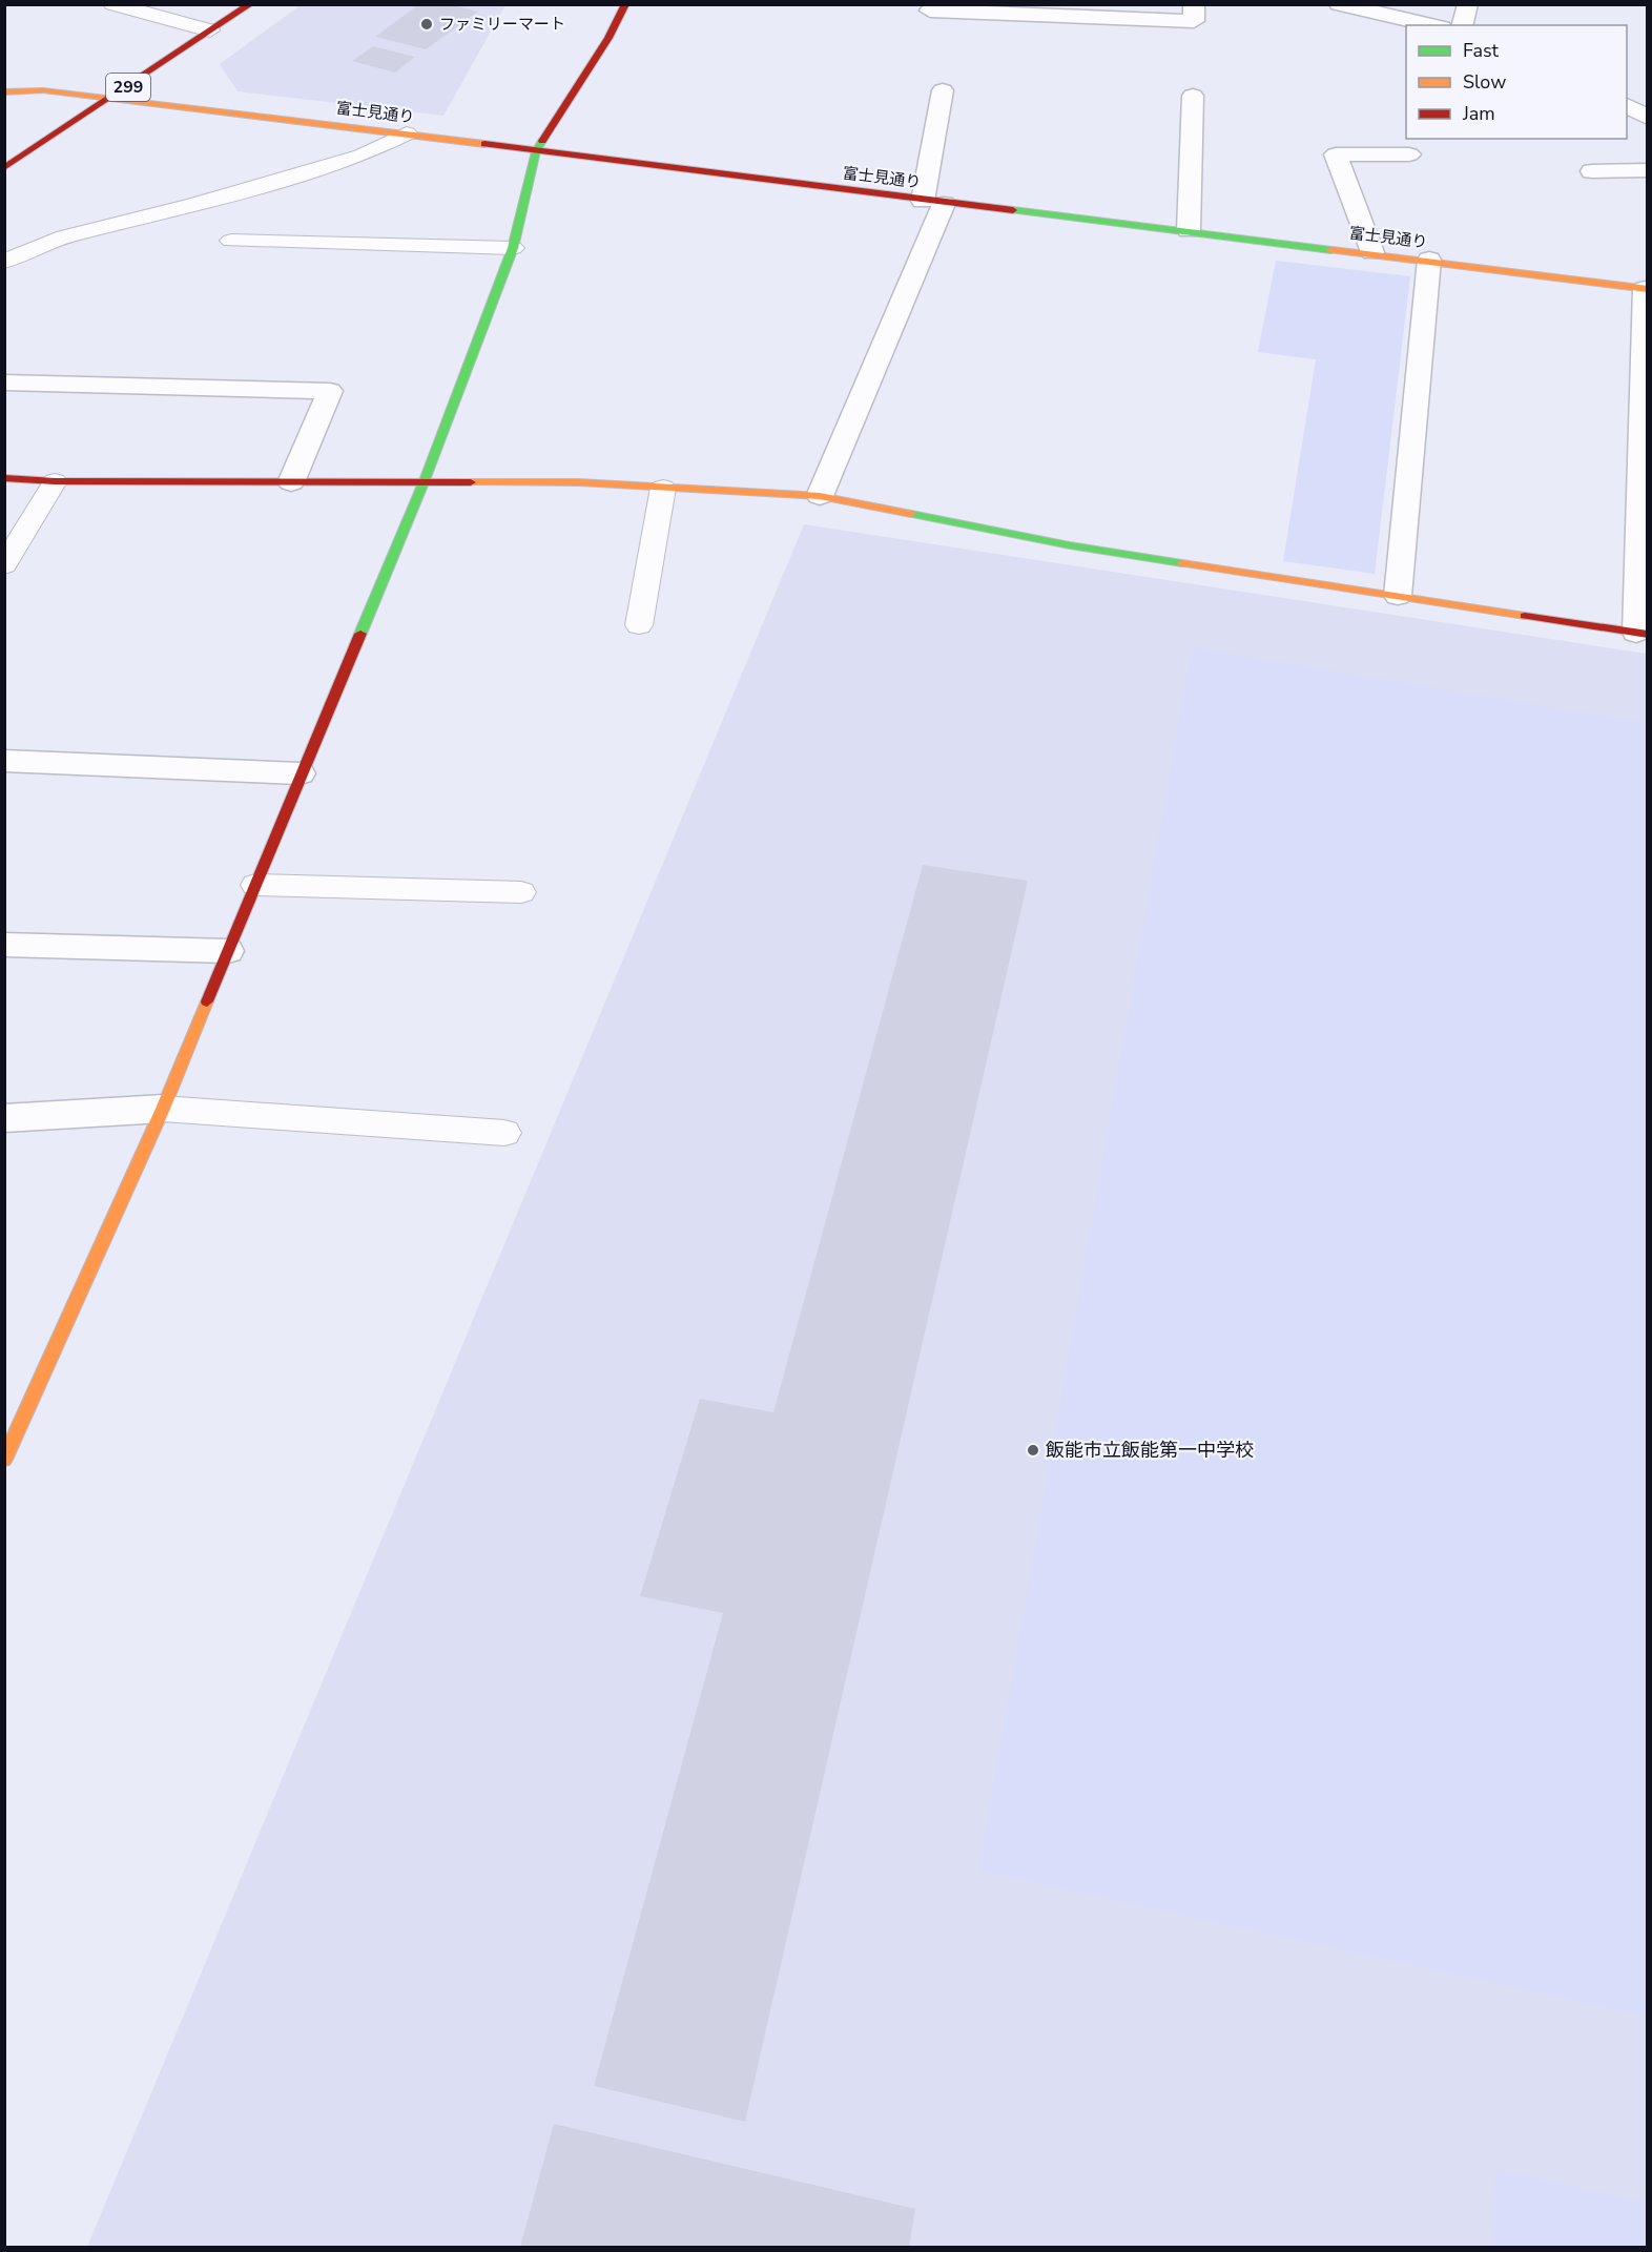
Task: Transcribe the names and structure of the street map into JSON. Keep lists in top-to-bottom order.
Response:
{
  "streets": {
    "main road": ["299", "富士見通り"]
  },
  "crossings": [
    ["299", "富士見通り"]
  ],
  "places": ["ファミリーマート", "飯能市立飯能第一中学校"],
  "legend": ["Fast", "Slow", "Jam"]
}
